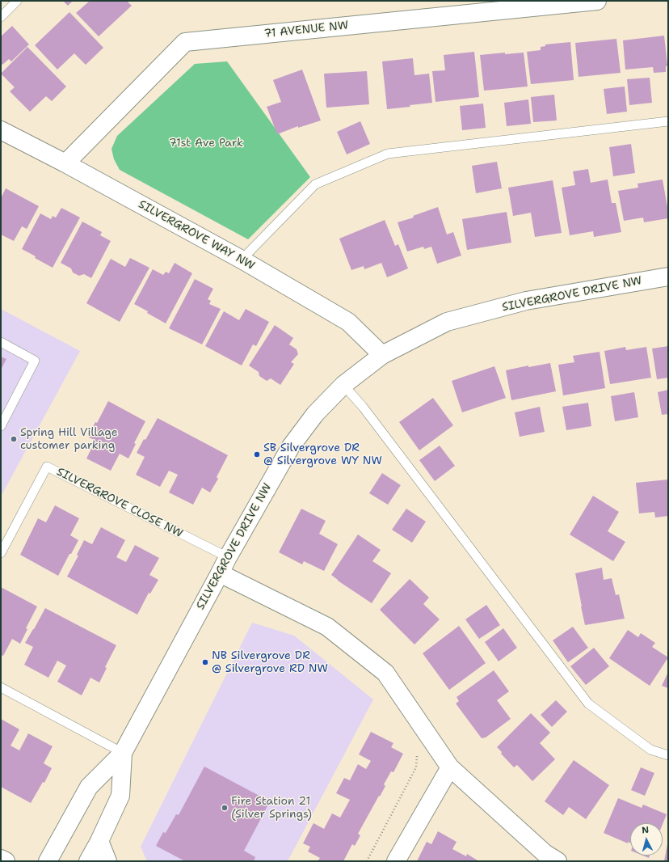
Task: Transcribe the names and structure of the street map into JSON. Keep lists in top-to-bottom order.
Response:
{
  "streets": {
    "street": ["71 AVENUE NW", "SILVERGROVE WAY NW", "SILVERGROVE DRIVE NW"],
    "lane": ["SILVERGROVE CLOSE NW"]
  },
  "crossings": [
    ["71 AVENUE NW", "SILVERGROVE WAY NW"],
    ["SILVERGROVE WAY NW", "SILVERGROVE DRIVE NW"],
    ["SILVERGROVE DRIVE NW", "SILVERGROVE CLOSE NW"]
  ],
  "parks": ["71st Ave Park"],
  "places": [
    "Spring Hill Village customer parking",
    "SB Silvergrove DR @ Silvergrove WY NW",
    "NB Silvergrove DR @ Silvergrove RD NW",
    "Fire Station 21 (Silver Springs)"
  ],
  "north": "top"
}
